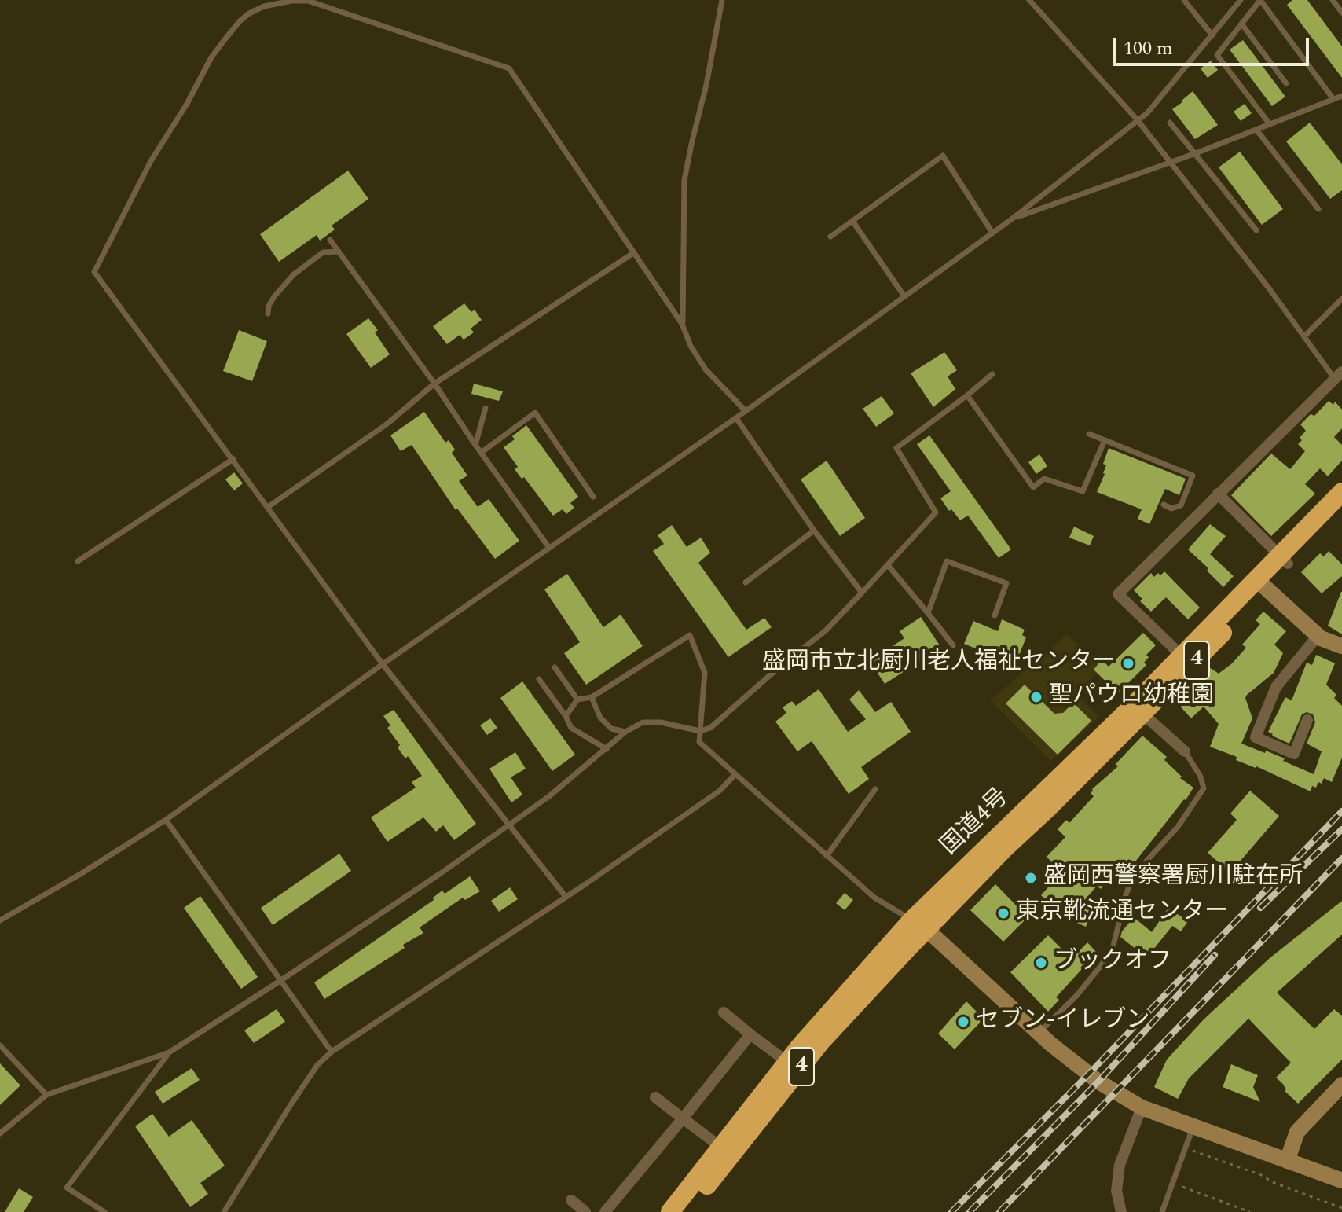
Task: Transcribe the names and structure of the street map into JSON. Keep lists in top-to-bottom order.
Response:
{
  "streets": {
    "highway": ["4", "国道4号"]
  },
  "places": [
    "盛岡市立北厨川老人福祉センター",
    "聖パウロ幼稚園",
    "盛岡西警察署厨川駐在所",
    "東京靴流通センター",
    "ブックオフ",
    "セブン-イレブン"
  ],
  "scale_bar": "100 m"
}
